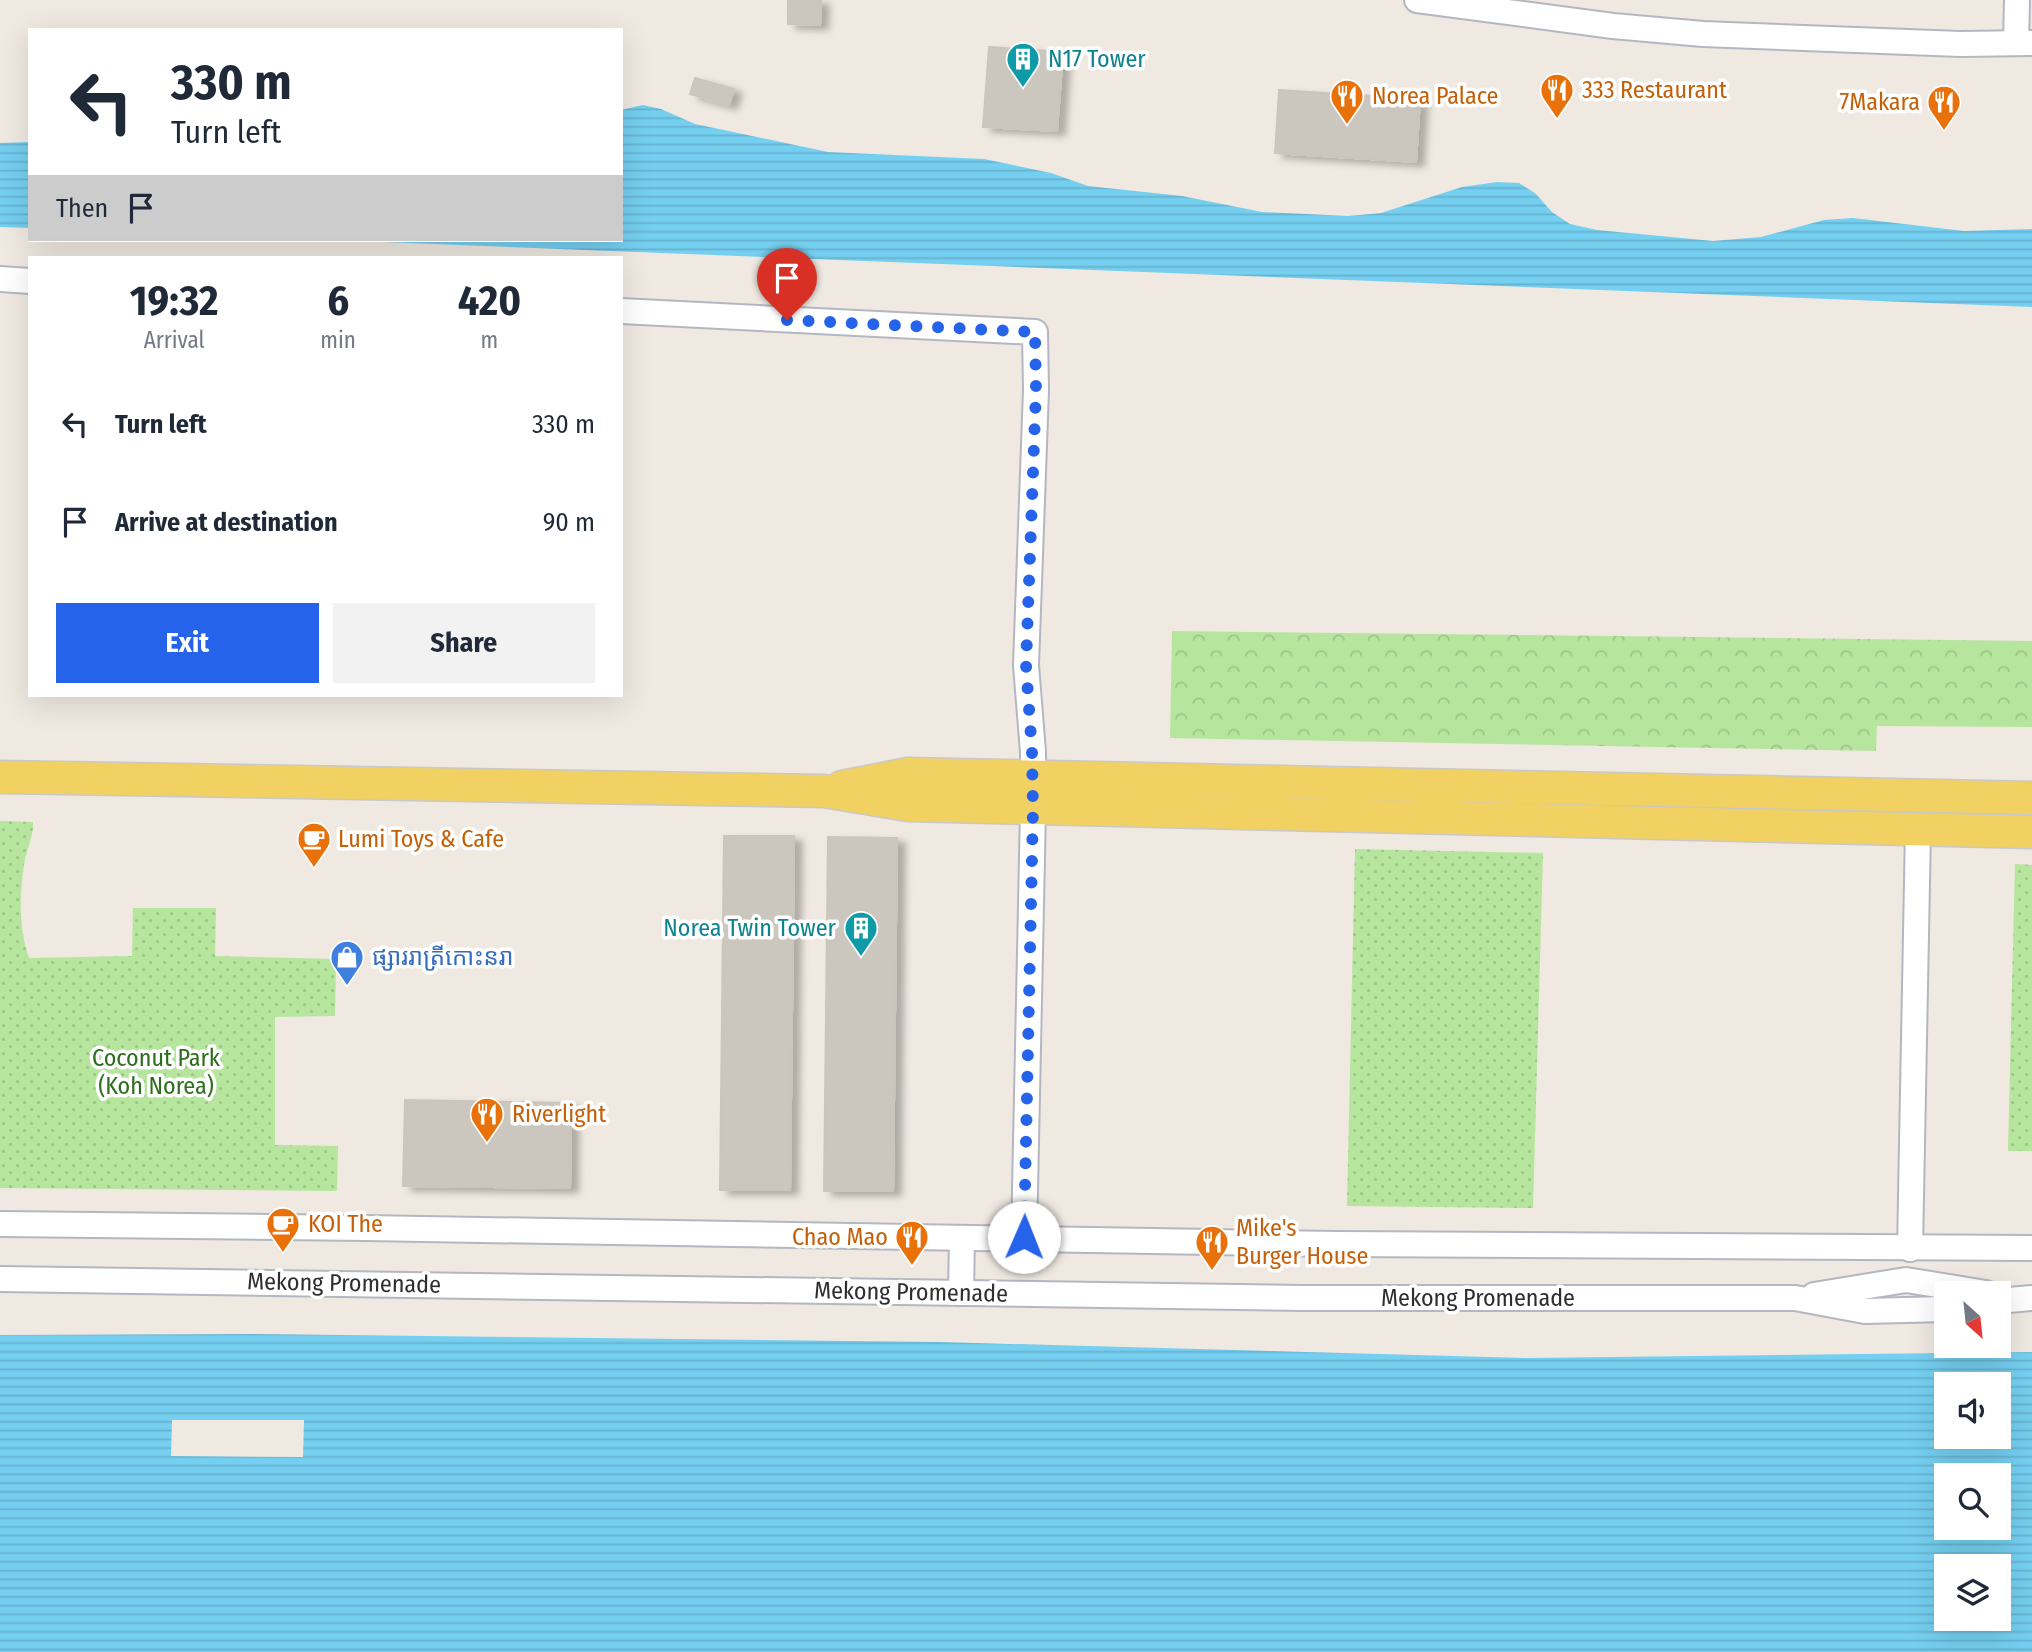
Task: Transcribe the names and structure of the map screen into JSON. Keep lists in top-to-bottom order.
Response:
{
  "streets": {
    "street": ["Mekong Promenade"]
  },
  "parks": ["Coconut Park (Koh Norea)"],
  "places": {
    "building": ["N17 Tower", "Norea Twin Tower"],
    "restaurant": [
      "333 Restaurant",
      "Norea Palace",
      "7Makara",
      "Riverlight",
      "Chao Mao",
      "Mike's Burger House"
    ],
    "cafe": ["Lumi Toys & Cafe", "KOI The"],
    "shop": ["ផ្សាររាត្រីកោះនរា"]
  },
  "north": "bottom right",
  "page": {
    "turn": ["330 m", "Turn left"],
    "then": "Then",
    "eta": [
      "19:32",
      "Arrival",
      "6",
      "min",
      "420",
      "m"
    ],
    "list": [
      {
        "name": "Turn left",
        "value": "330 m"
      },
      {
        "name": "Arrive at destination",
        "value": "90 m"
      }
    ],
    "buttons": ["Exit", "Share"]
  }
}
